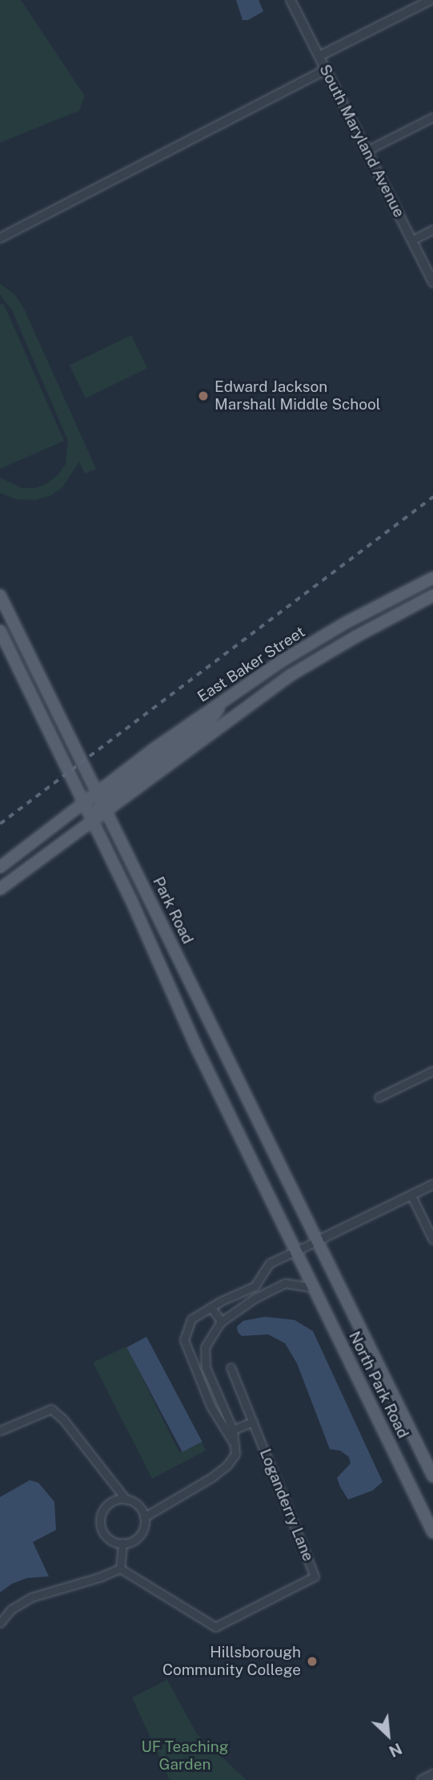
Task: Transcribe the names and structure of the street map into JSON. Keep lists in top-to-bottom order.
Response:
{
  "streets": {
    "main road": ["East Baker Street", "Park Road", "North Park Road"],
    "street": ["South Maryland Avenue", "Loganderry Lane"]
  },
  "crossings": [
    ["East Baker Street", "Park Road"],
    ["Park Road", "North Park Road"]
  ],
  "parks": ["UF Teaching Garden"],
  "places": ["Edward Jackson Marshall Middle School", "Hillsborough Community College"],
  "north": "bottom right"
}
